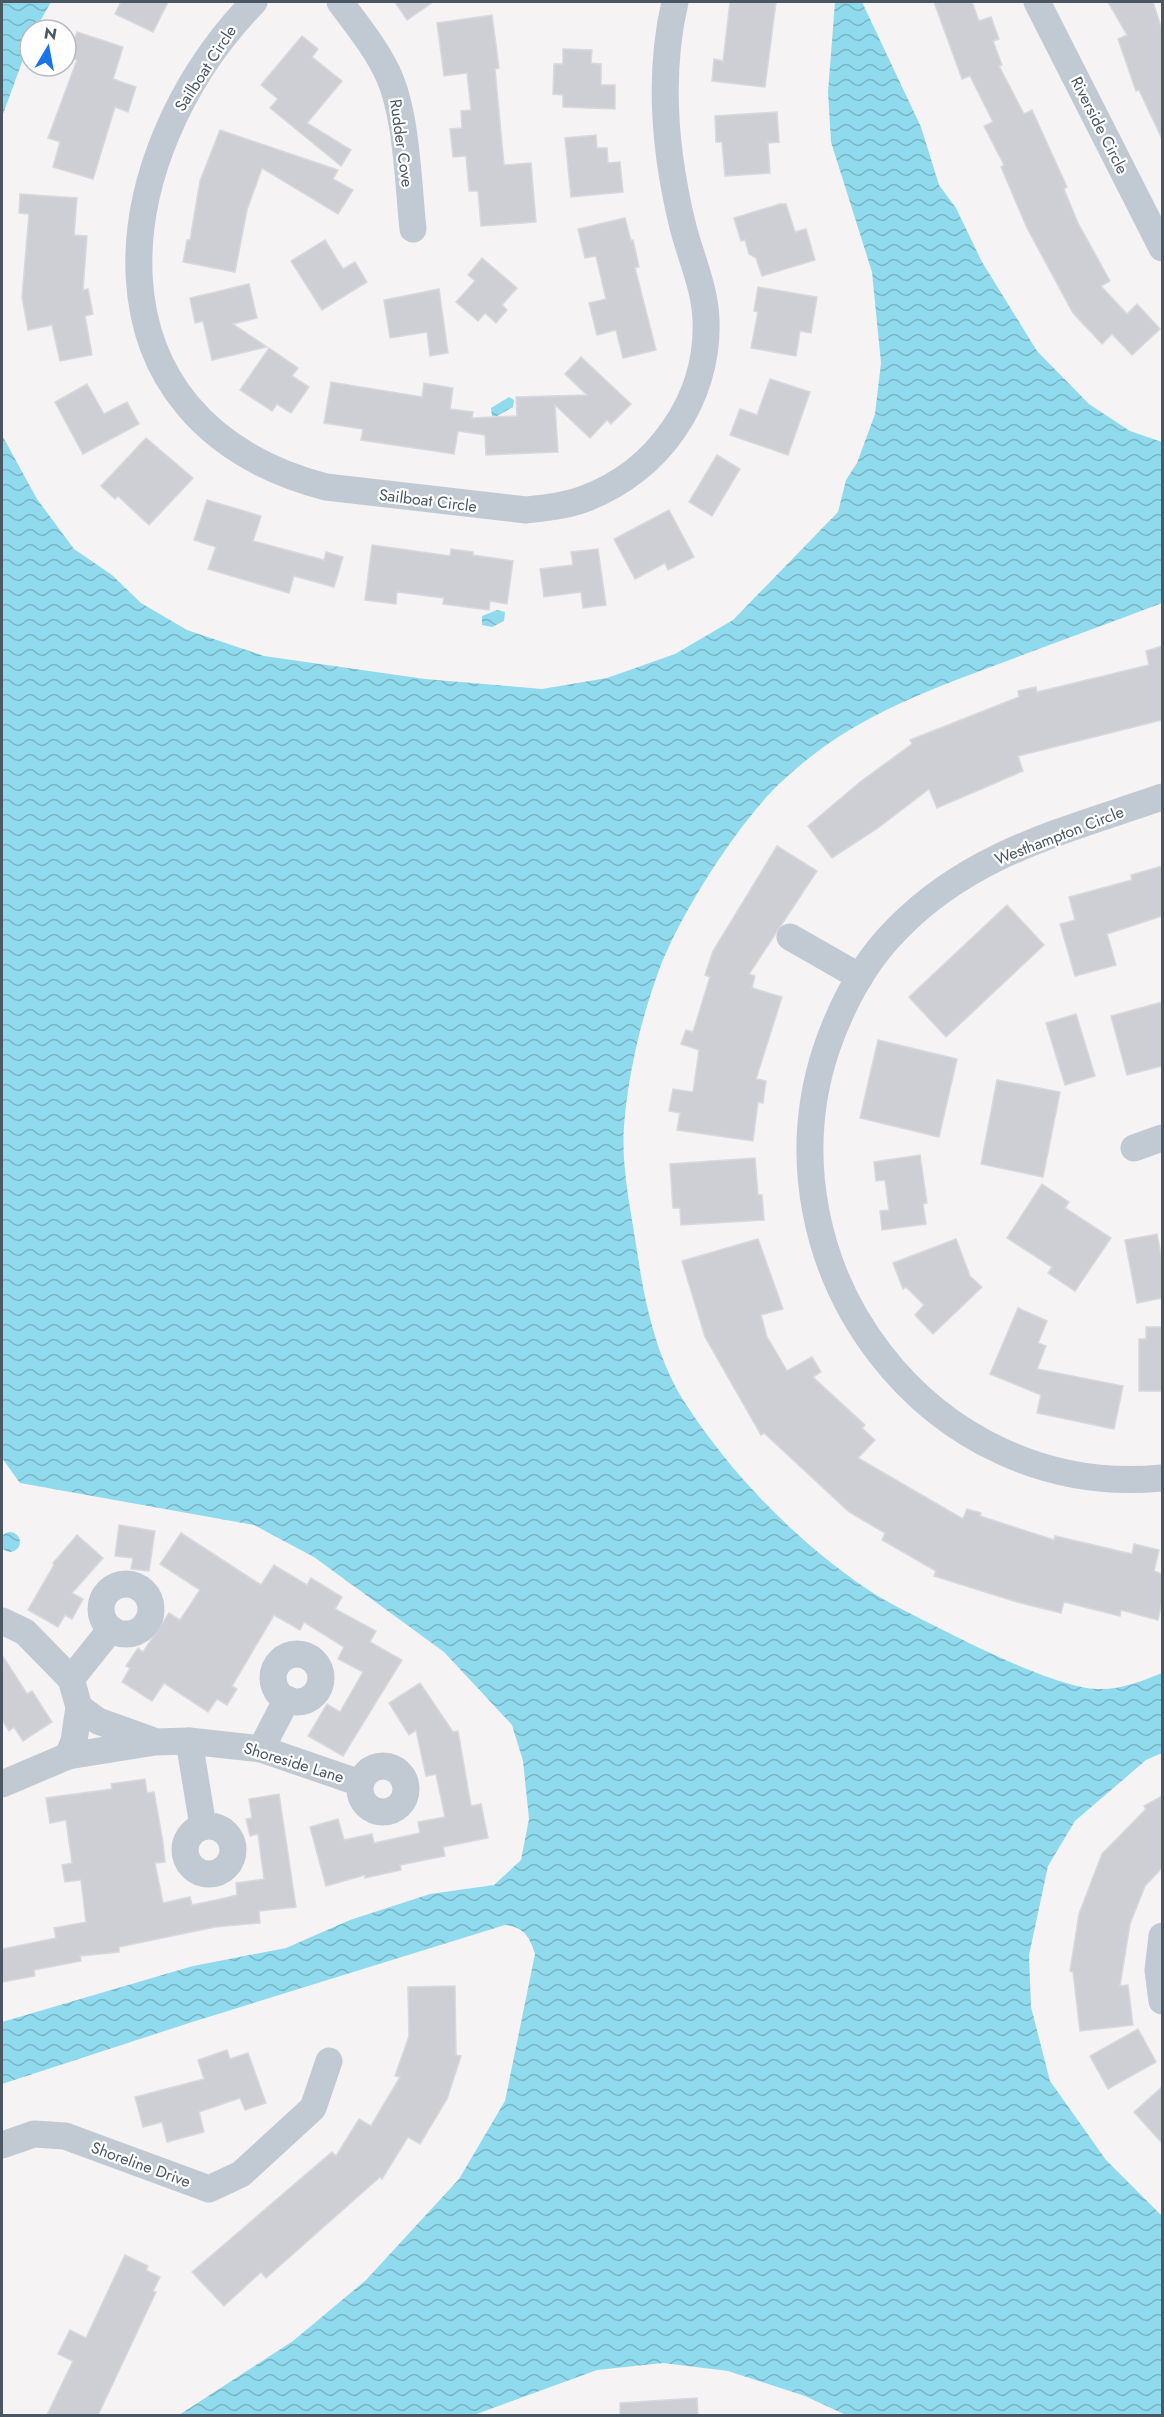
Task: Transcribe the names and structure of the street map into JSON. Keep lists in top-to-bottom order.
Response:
{
  "streets": {
    "street": [
      "Sailboat Circle",
      "Riverside Circle",
      "Rudder Cove",
      "Westhampton Circle",
      "Shoreside Lane",
      "Shoreline Drive"
    ]
  },
  "north": "top"
}
